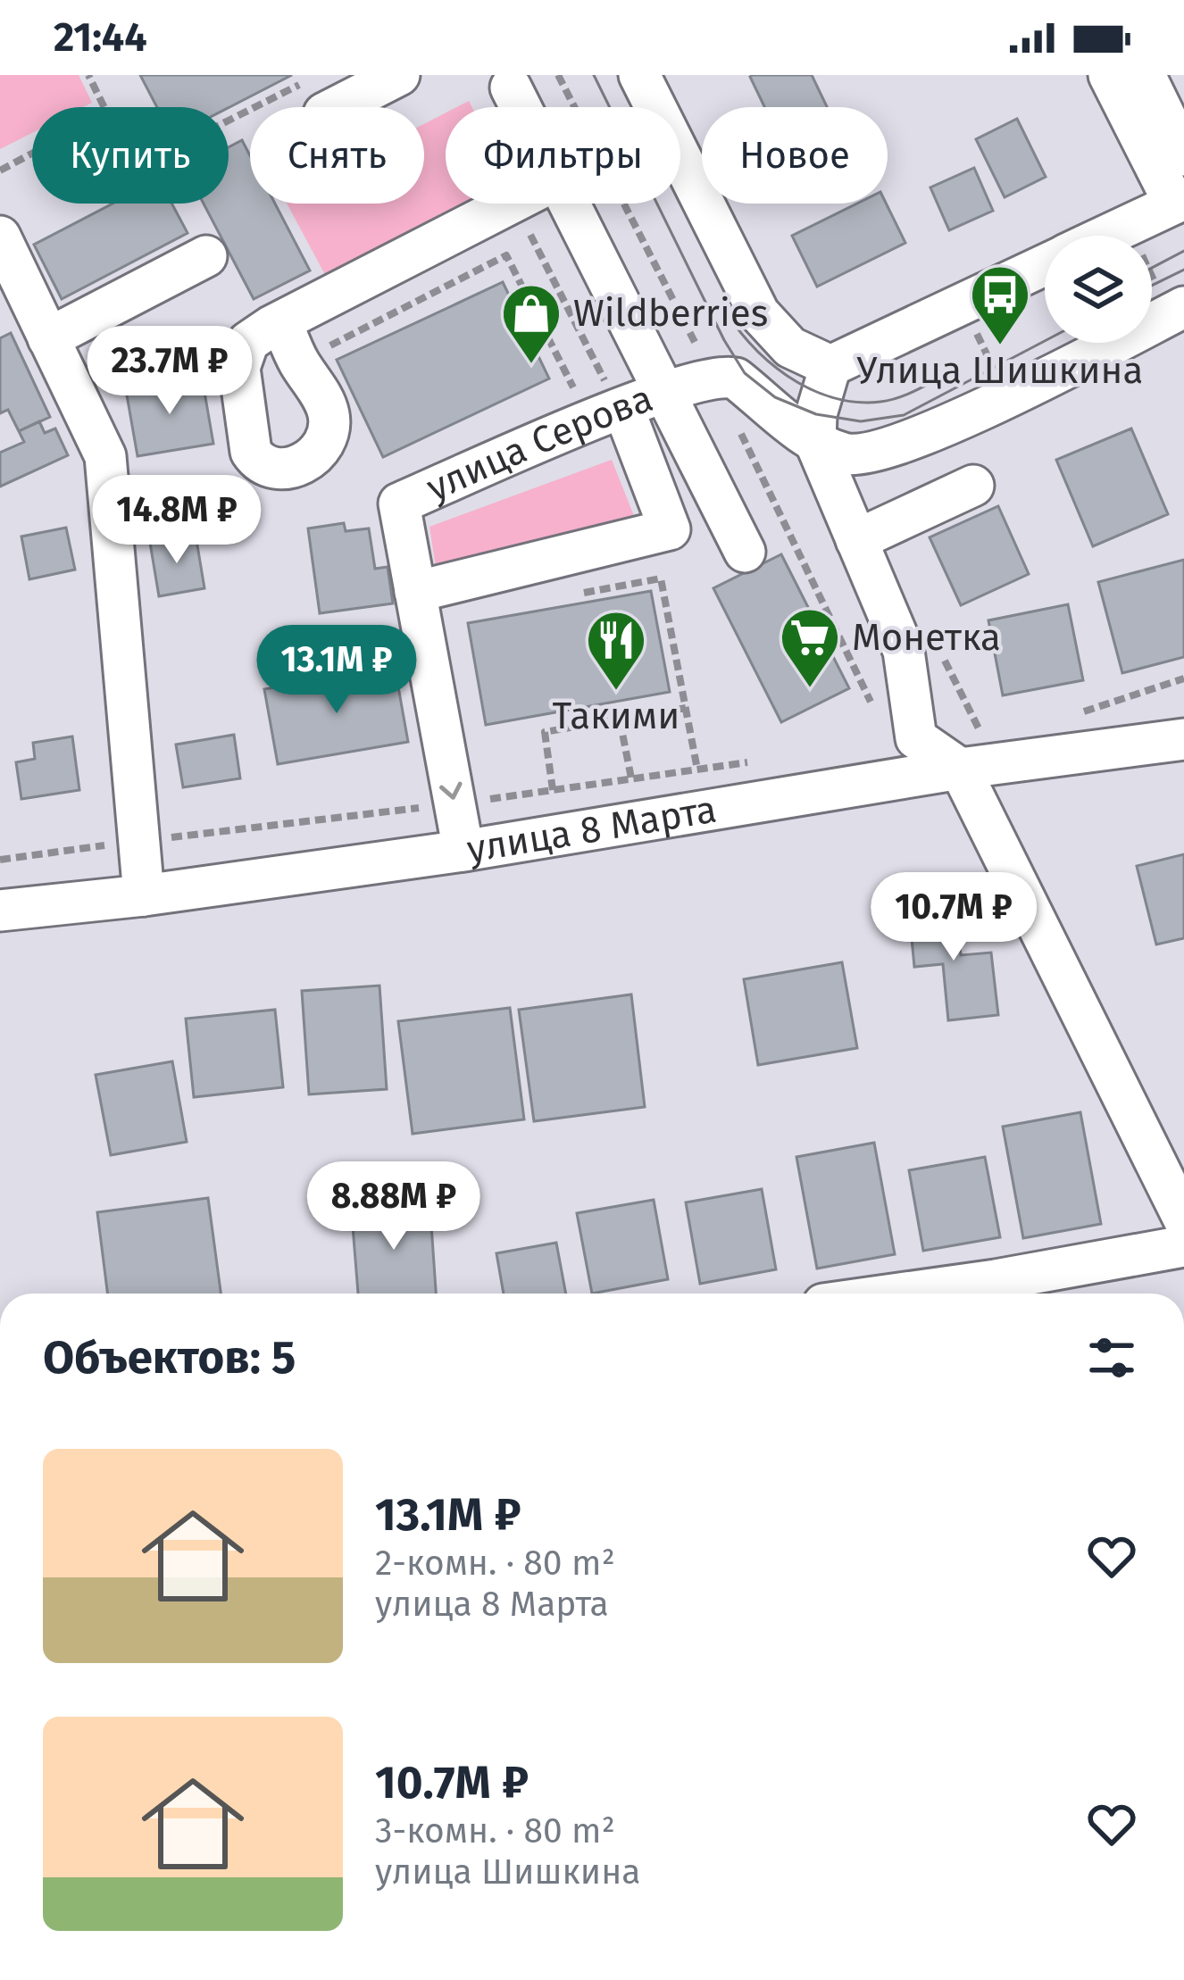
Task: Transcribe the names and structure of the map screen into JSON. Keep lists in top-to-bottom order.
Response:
{
  "streets": {
    "street": ["улица Серова", "улица 8 Марта"]
  },
  "crossings": [
    ["улица Серова", "улица 8 Марта"]
  ],
  "places": {
    "bus stop": ["Улица Шишкина"],
    "shop": ["Wildberries"],
    "supermarket": ["Монетка"],
    "restaurant": ["Такими"]
  },
  "page": {
    "status": "21:44",
    "chip": [
      "Купить",
      "Снять",
      "Фильтры",
      "Новое"
    ],
    "price": [
      "23.7M ₽",
      "14.8M ₽",
      "13.1M ₽",
      "10.7M ₽",
      "8.88M ₽"
    ],
    "heading": "Объектов: 5",
    "list": [
      {
        "name": "13.1M ₽",
        "note": "2-комн. · 80 m² · улица 8 Марта"
      },
      {
        "name": "10.7M ₽",
        "note": "3-комн. · 80 m² · улица Шишкина"
      }
    ]
  }
}
